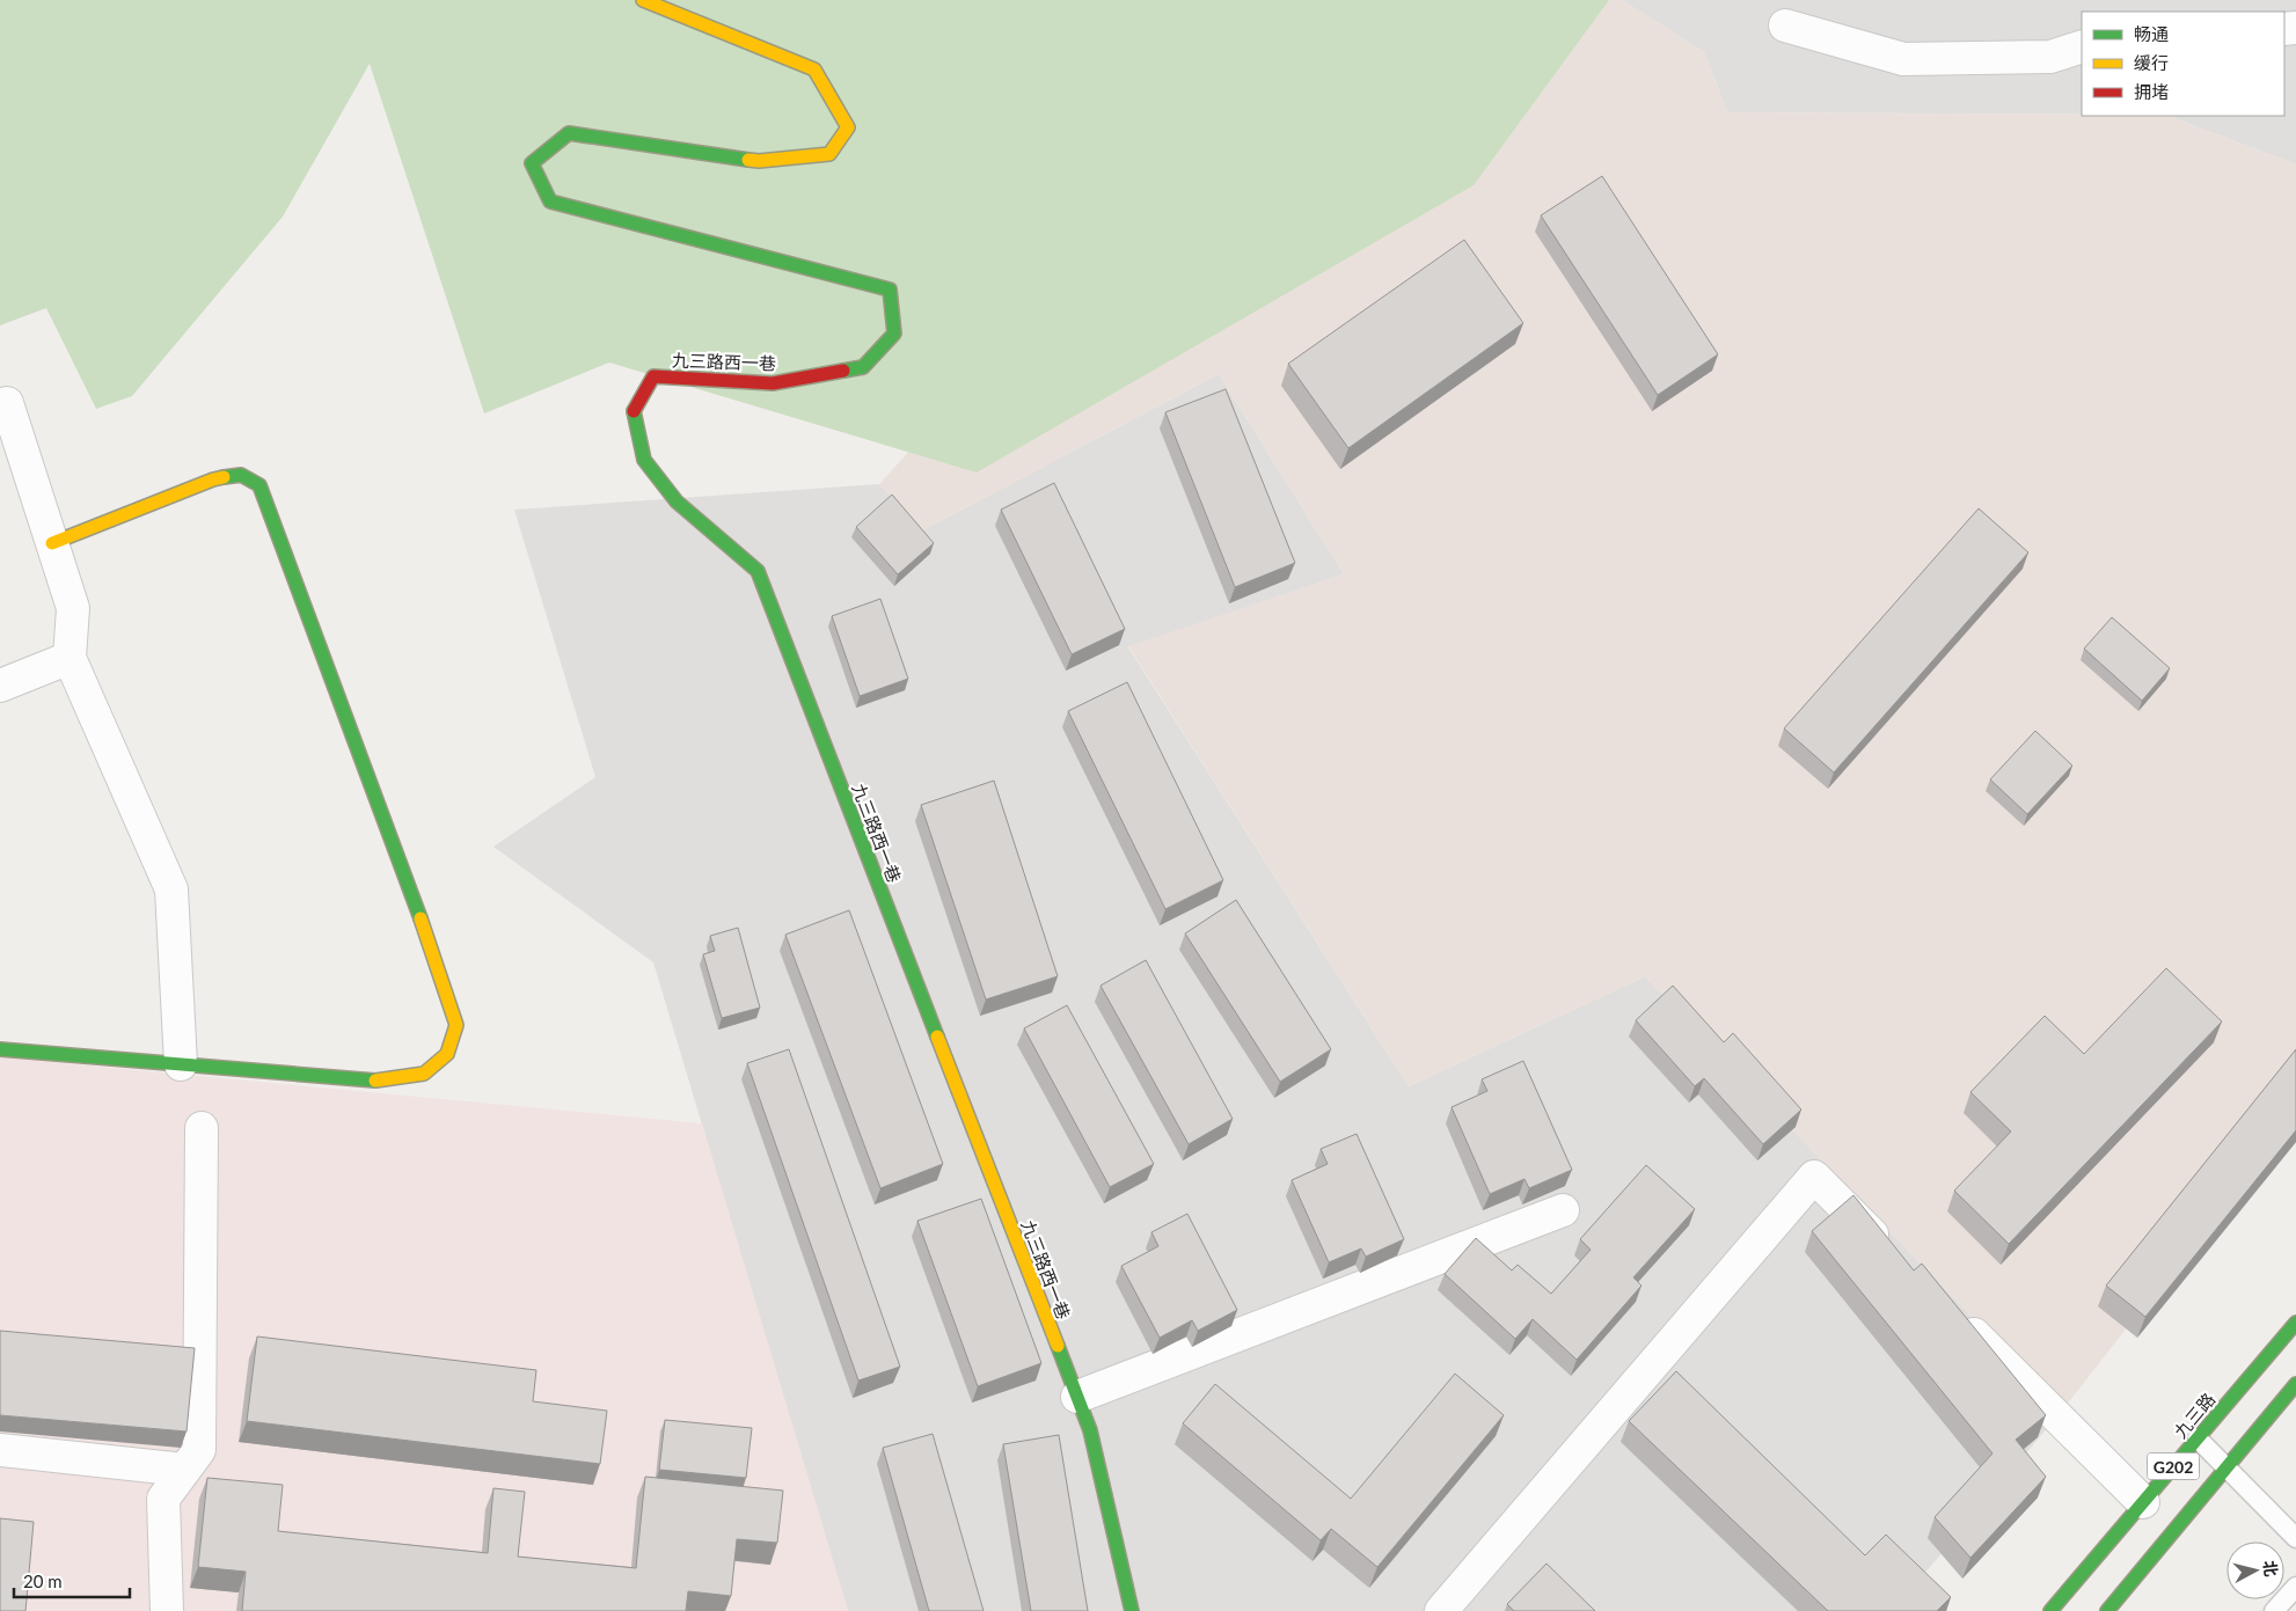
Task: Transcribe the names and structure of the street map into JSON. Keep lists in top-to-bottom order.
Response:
{
  "streets": {
    "main road": ["九三路西一巷", "九三路", "G202"]
  },
  "legend": ["畅通", "缓行", "拥堵"],
  "scale_bar": "20 m",
  "north": "right"
}
